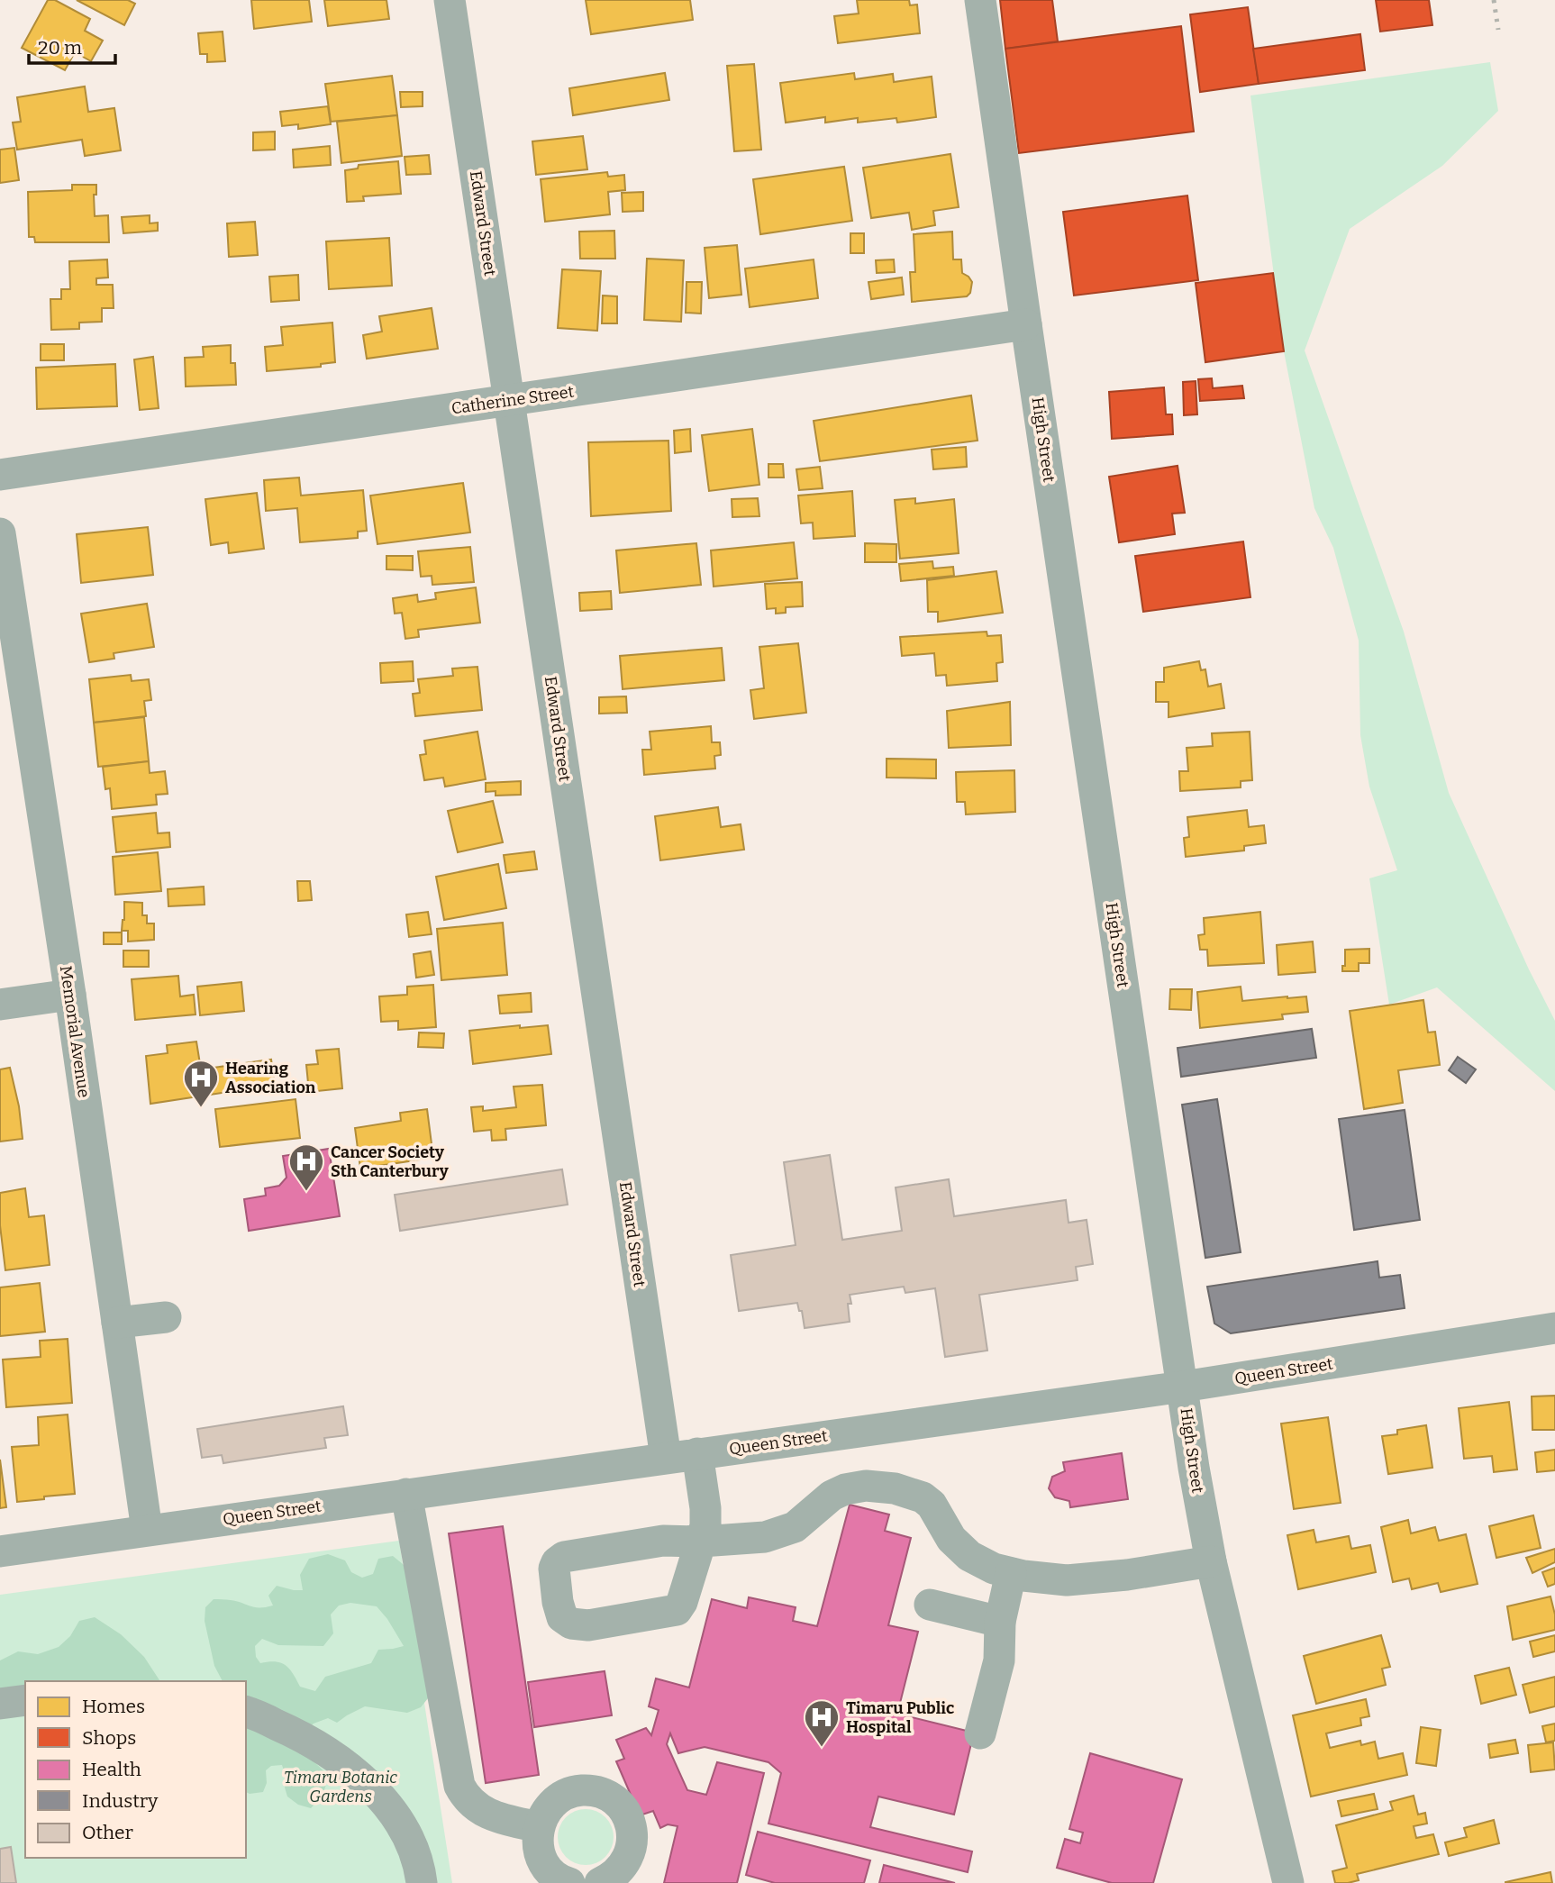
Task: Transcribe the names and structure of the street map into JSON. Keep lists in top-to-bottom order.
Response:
{
  "streets": {
    "street": [
      "Edward Street",
      "Catherine Street",
      "High Street",
      "Memorial Avenue",
      "Queen Street"
    ]
  },
  "crossings": [
    ["Edward Street", "Catherine Street"],
    ["Edward Street", "Queen Street"],
    ["Catherine Street", "High Street"],
    ["High Street", "Queen Street"],
    ["Memorial Avenue", "Queen Street"]
  ],
  "parks": ["Timaru Botanic Gardens"],
  "places": {
    "hospital": ["Hearing Association", "Cancer Society Sth Canterbury", "Timaru Public Hospital"]
  },
  "legend": [
    "Homes",
    "Shops",
    "Health",
    "Industry",
    "Other"
  ],
  "scale_bar": "20 m"
}
